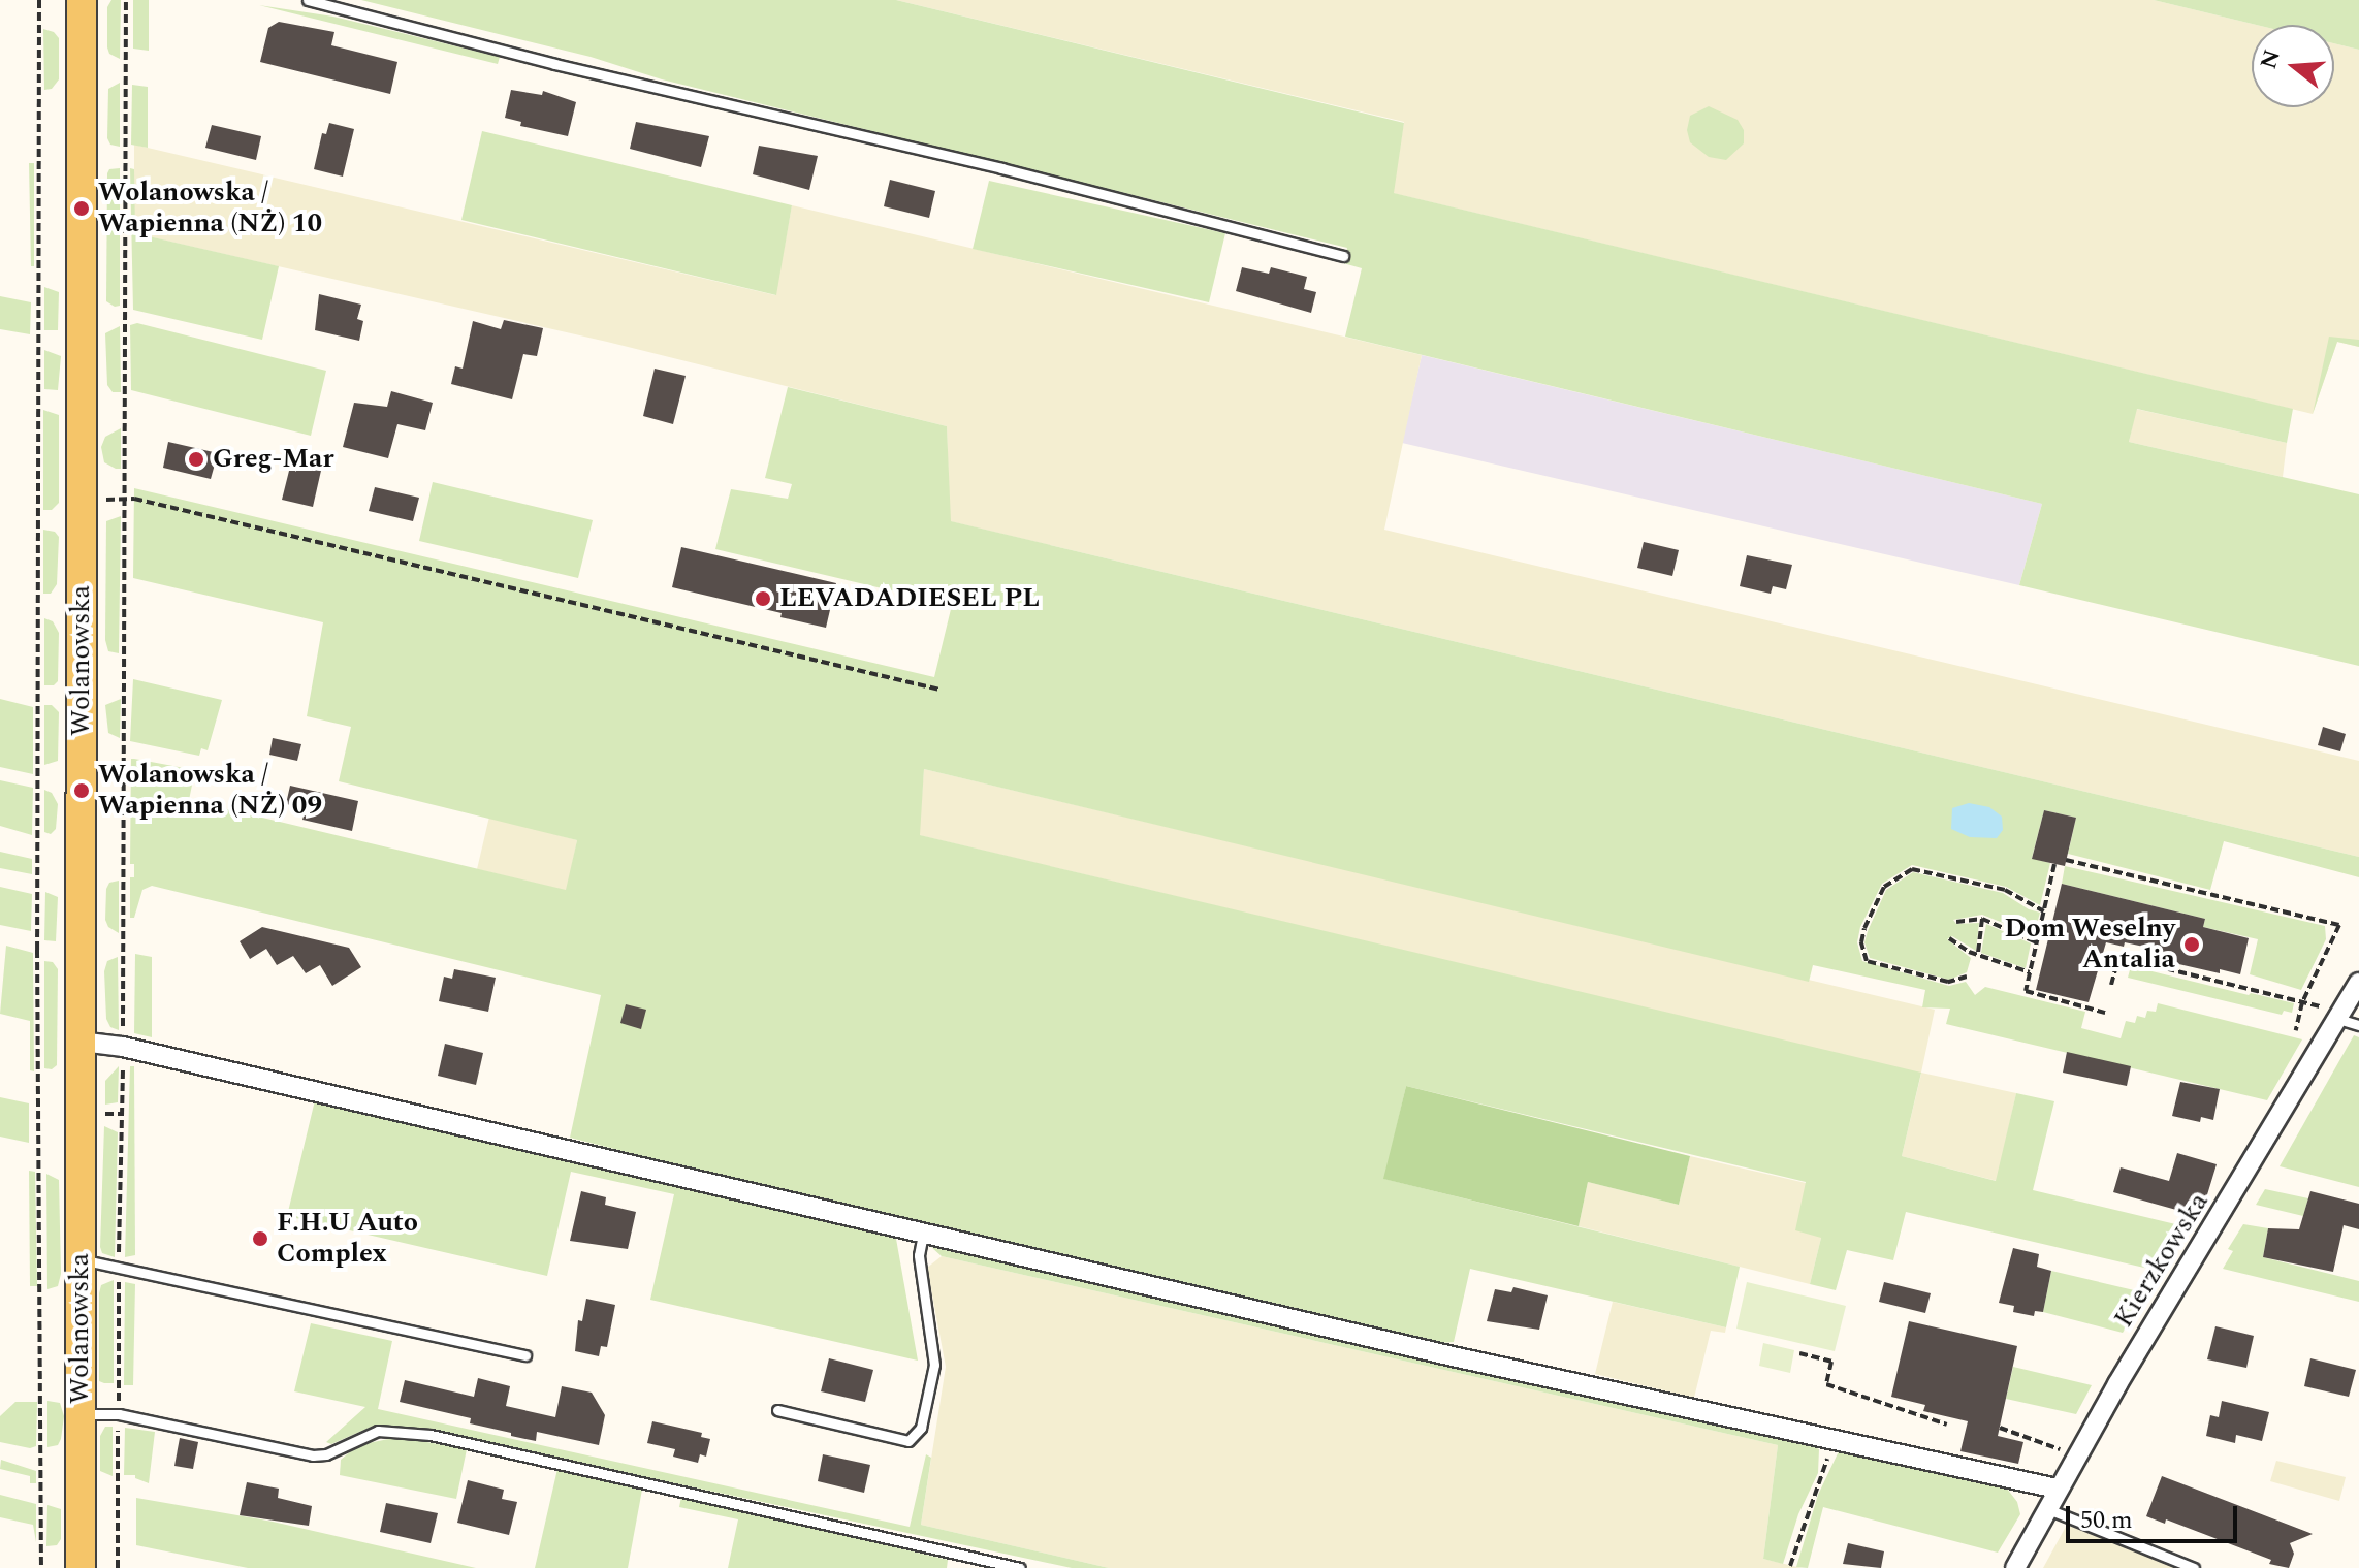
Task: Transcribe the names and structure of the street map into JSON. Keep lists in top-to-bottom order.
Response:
{
  "streets": {
    "main road": ["Wolanowska"],
    "street": ["Kierzkowska"]
  },
  "places": [
    "Wolanowska / Wapienna (NŻ) 10",
    "Greg-Mar",
    "LEVADADIESEL PL",
    "Wolanowska / Wapienna (NŻ) 09",
    "Dom Weselny Antalia",
    "F.H.U Auto Complex"
  ],
  "scale_bar": "50 m",
  "north": "left"
}
